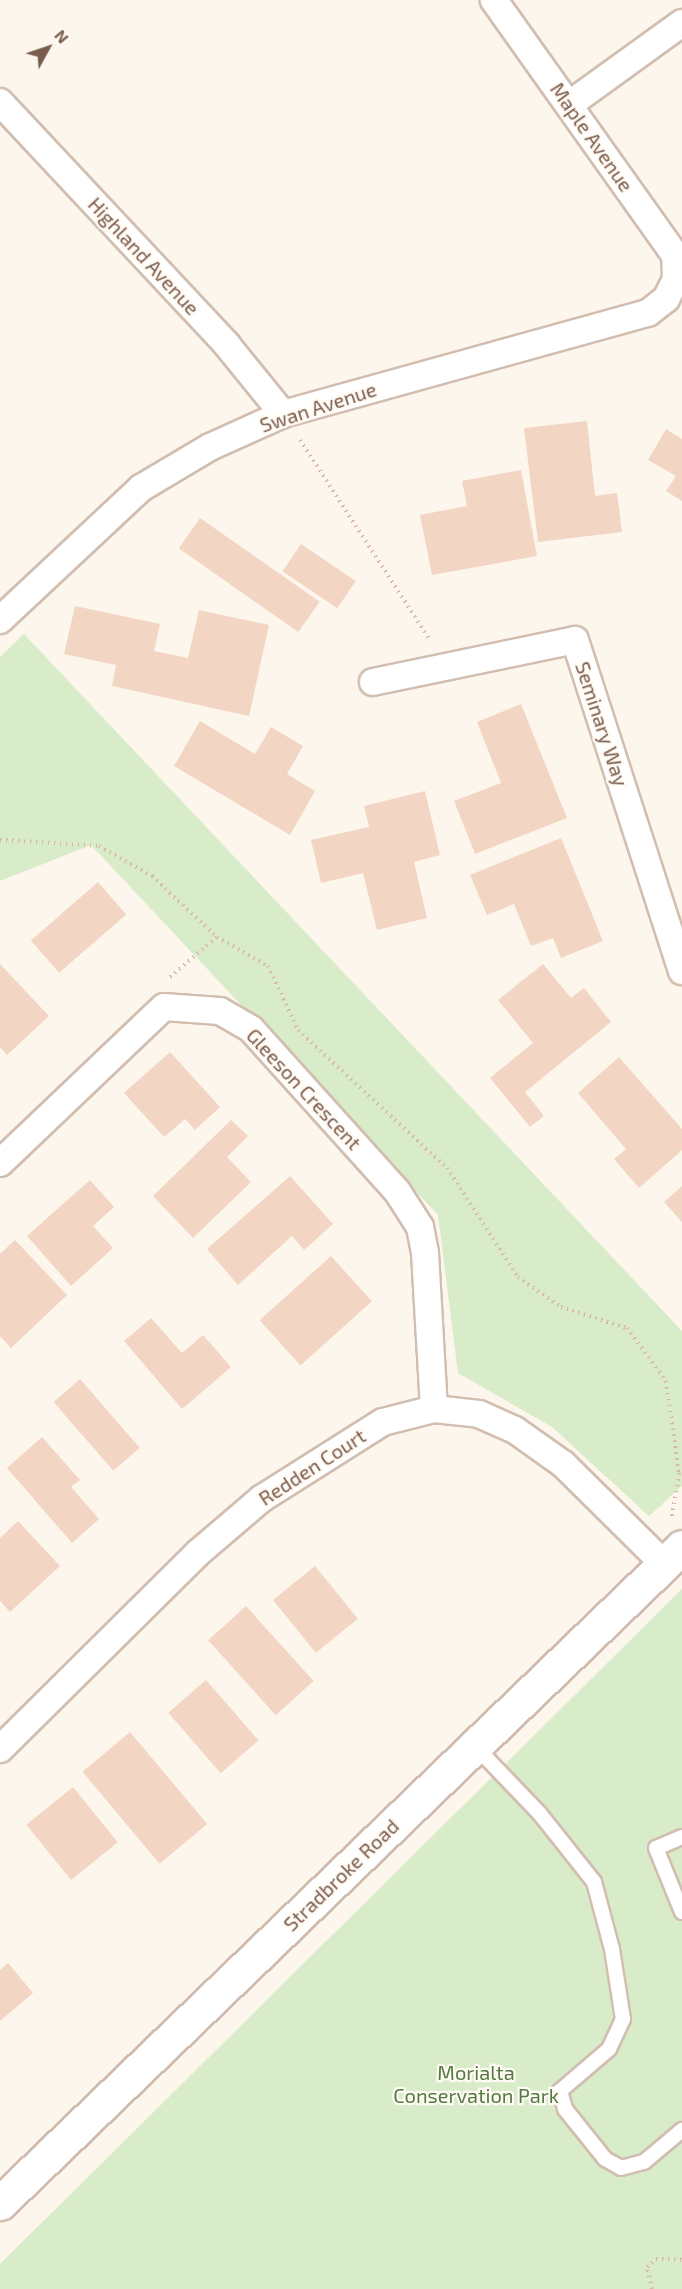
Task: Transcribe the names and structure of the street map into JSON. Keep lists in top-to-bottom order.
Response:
{
  "streets": {
    "main road": ["Stradbroke Road"],
    "street": [
      "Maple Avenue",
      "Highland Avenue",
      "Swan Avenue",
      "Seminary Way",
      "Gleeson Crescent",
      "Redden Court"
    ]
  },
  "crossings": [
    ["Maple Avenue", "Swan Avenue"],
    ["Highland Avenue", "Swan Avenue"],
    ["Gleeson Crescent", "Redden Court"],
    ["Redden Court", "Stradbroke Road"]
  ],
  "parks": ["Morialta Conservation Park"],
  "north": "top right"
}
